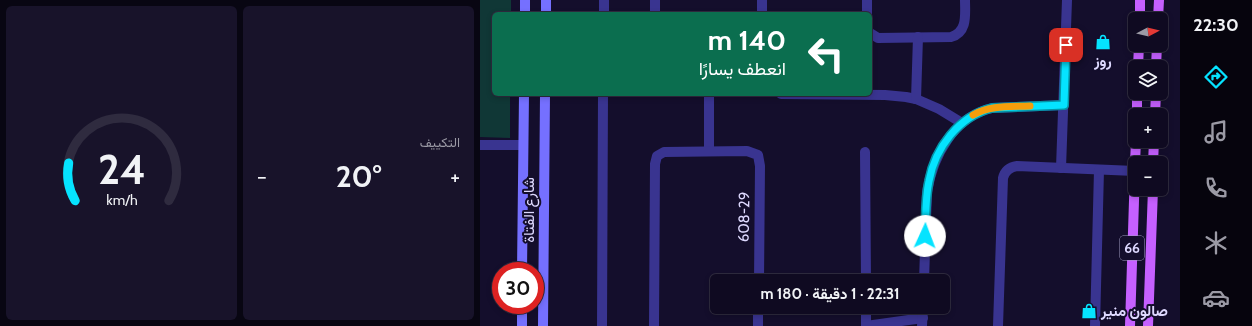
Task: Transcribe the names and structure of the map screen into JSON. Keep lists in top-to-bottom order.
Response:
{
  "streets": {
    "main road": ["66"],
    "street": ["شارع الفتاة", "608-29"]
  },
  "places": {
    "shop": ["روز", "صالون منير"]
  },
  "north": "right",
  "page": {
    "tabs": "22:30",
    "tile": "التكييف",
    "map_buttons": ["+", "−"],
    "turn": ["140 m", "انعطف يسارًا"],
    "heat": ["−", "20°", "+"],
    "limit": "30",
    "trip": "22:31 · 1 دقيقة · 180 m",
    "gauge": ["24", "km/h"]
  }
}
